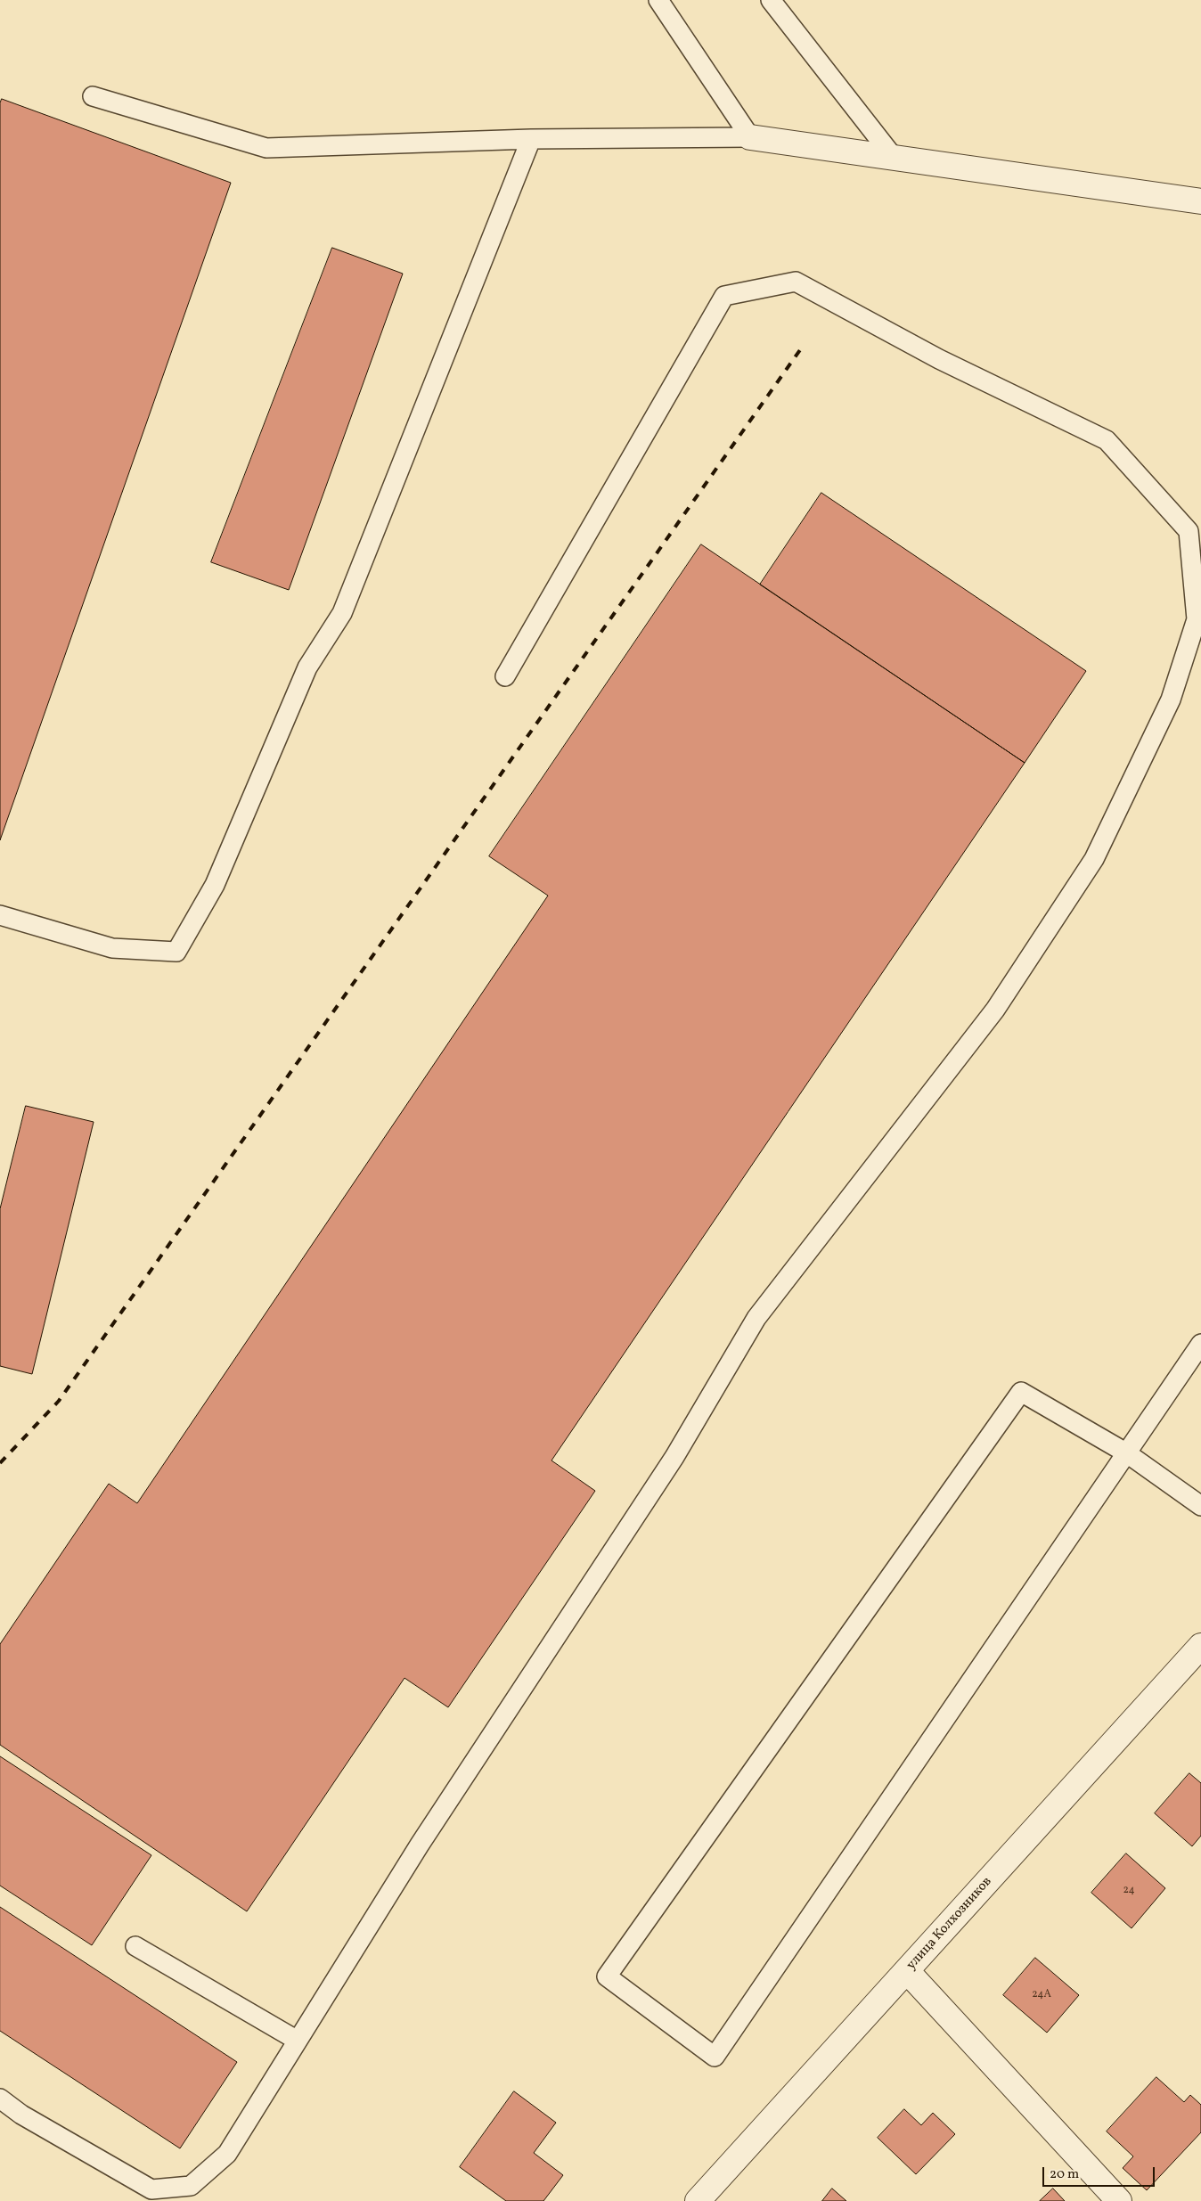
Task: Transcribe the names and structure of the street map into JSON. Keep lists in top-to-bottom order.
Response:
{
  "streets": {
    "street": ["улица Колхозников"]
  },
  "house_numbers": ["24", "24А"],
  "scale_bar": "20 m"
}
